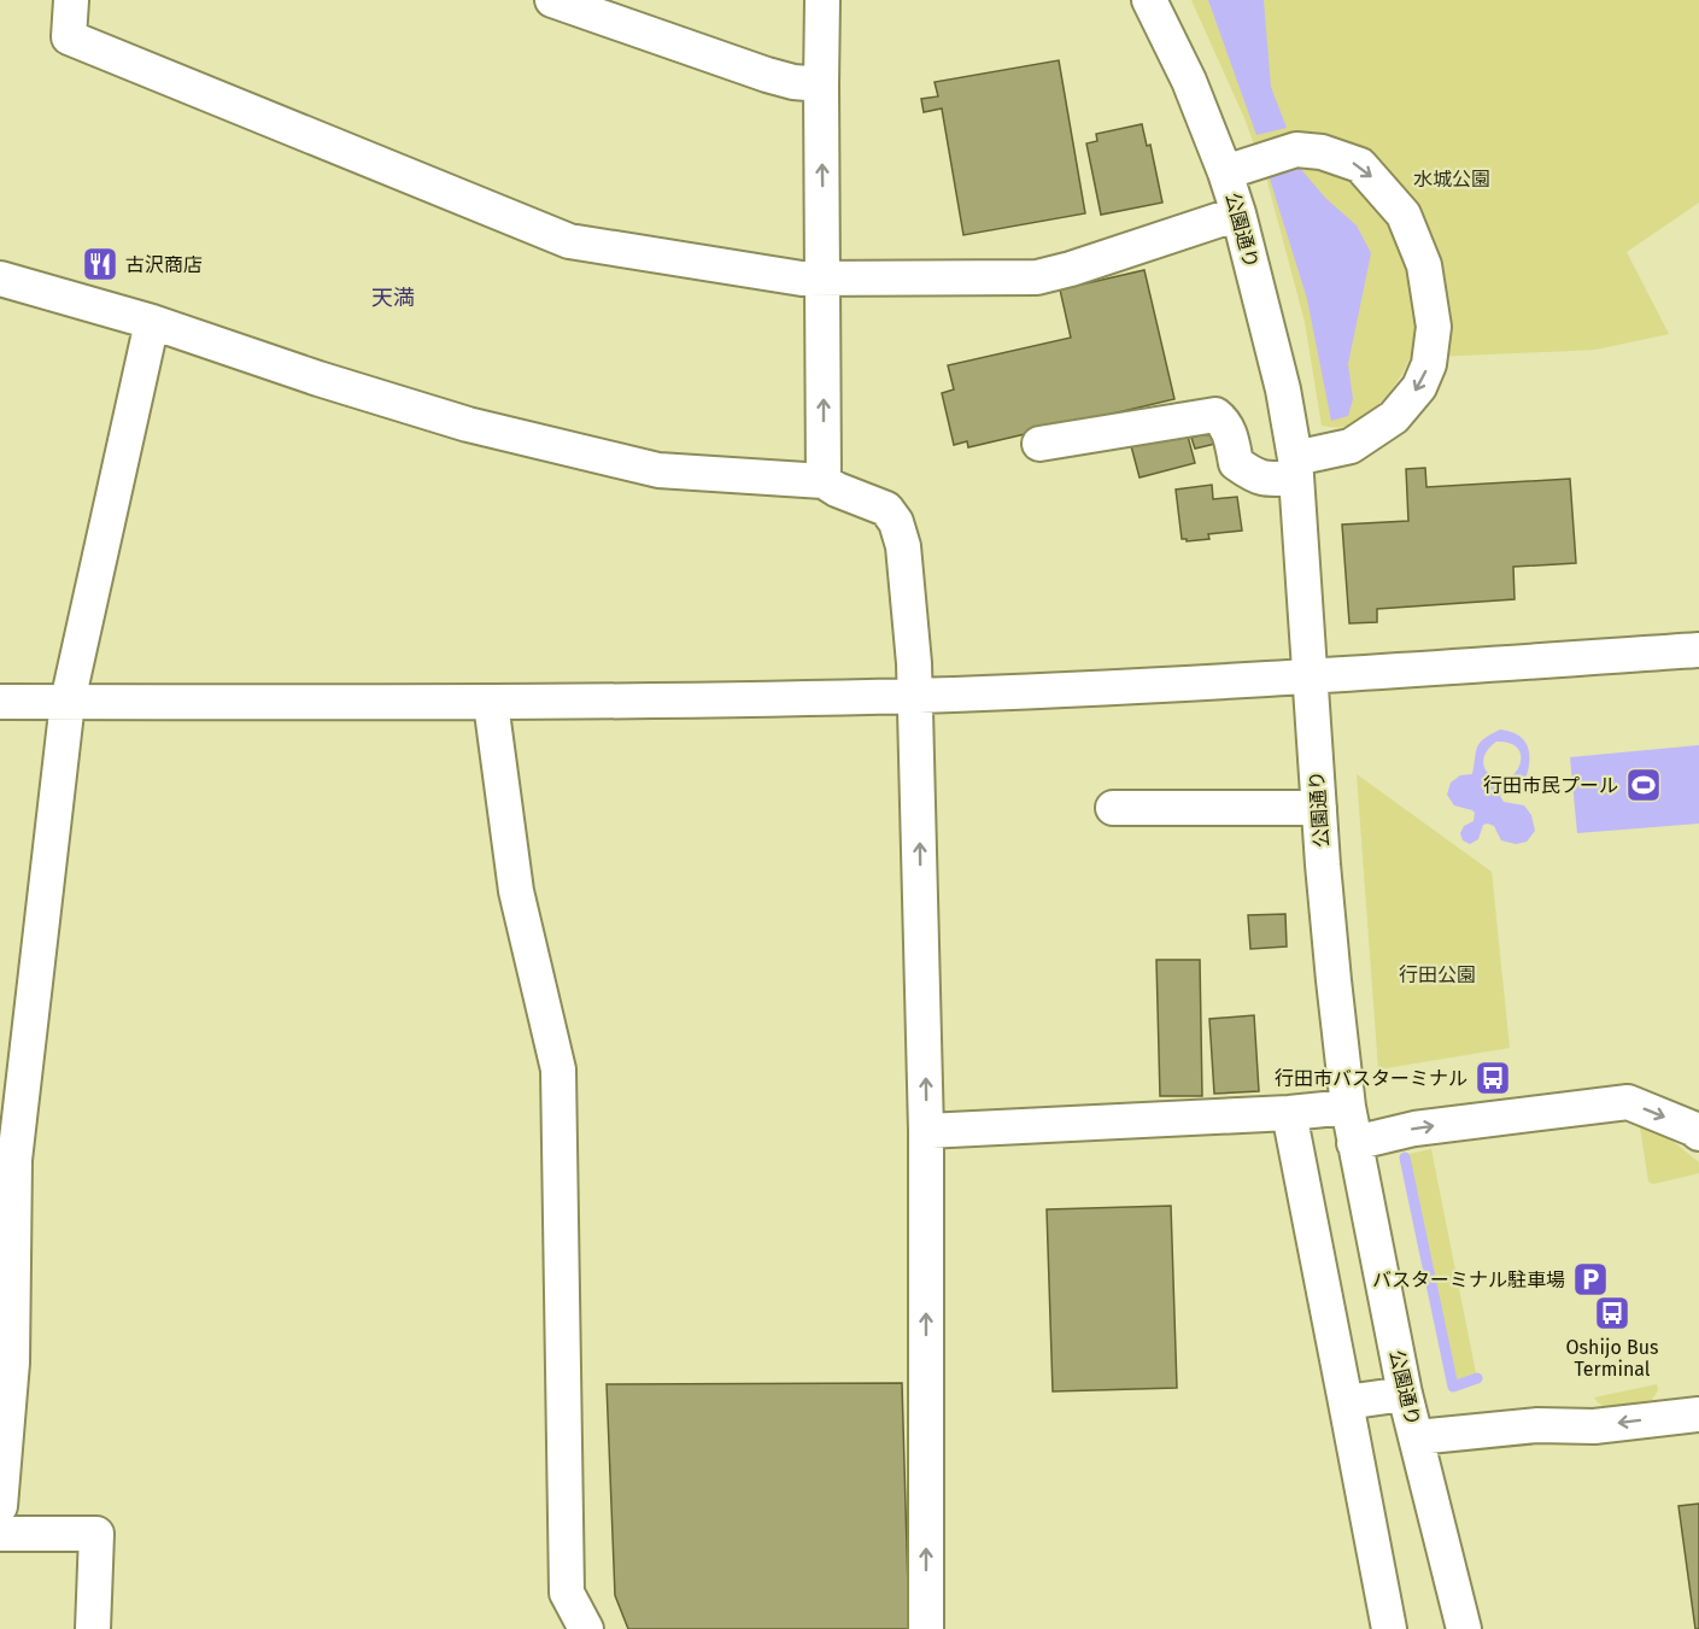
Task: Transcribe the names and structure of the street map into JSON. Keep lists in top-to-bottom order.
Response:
{
  "streets": {
    "street": ["公園通り"]
  },
  "districts": ["天満"],
  "parks": ["水城公園", "行田公園"],
  "places": {
    "restaurant": ["古沢商店"],
    "sports": ["行田市民プール"],
    "bus stop": ["行田市バスターミナル", "Oshijo Bus Terminal"],
    "parking": ["バスターミナル駐車場"]
  }
}
